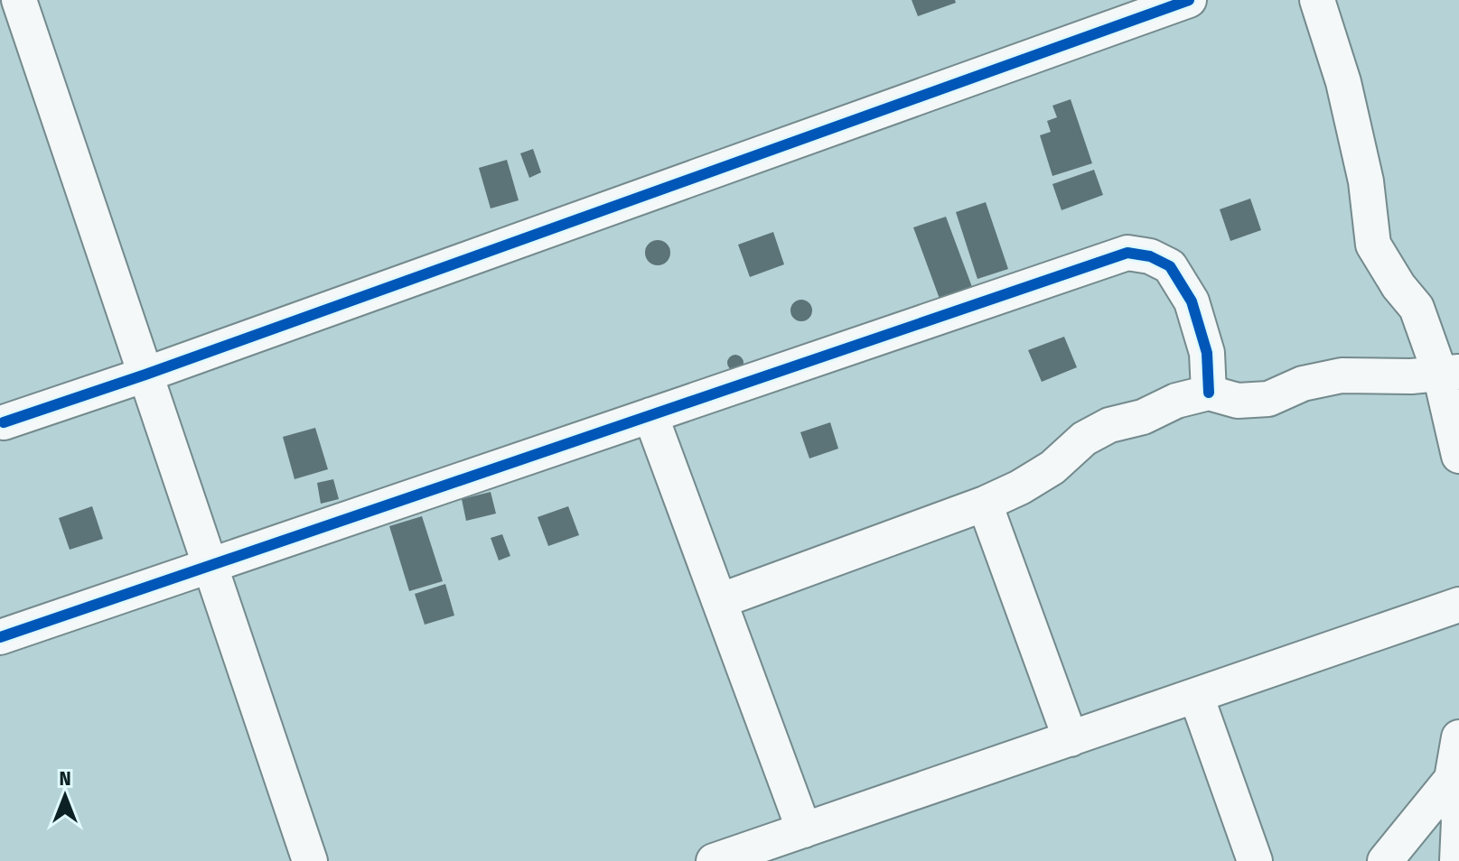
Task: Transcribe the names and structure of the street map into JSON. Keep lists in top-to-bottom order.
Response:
{
  "north": "top"
}
